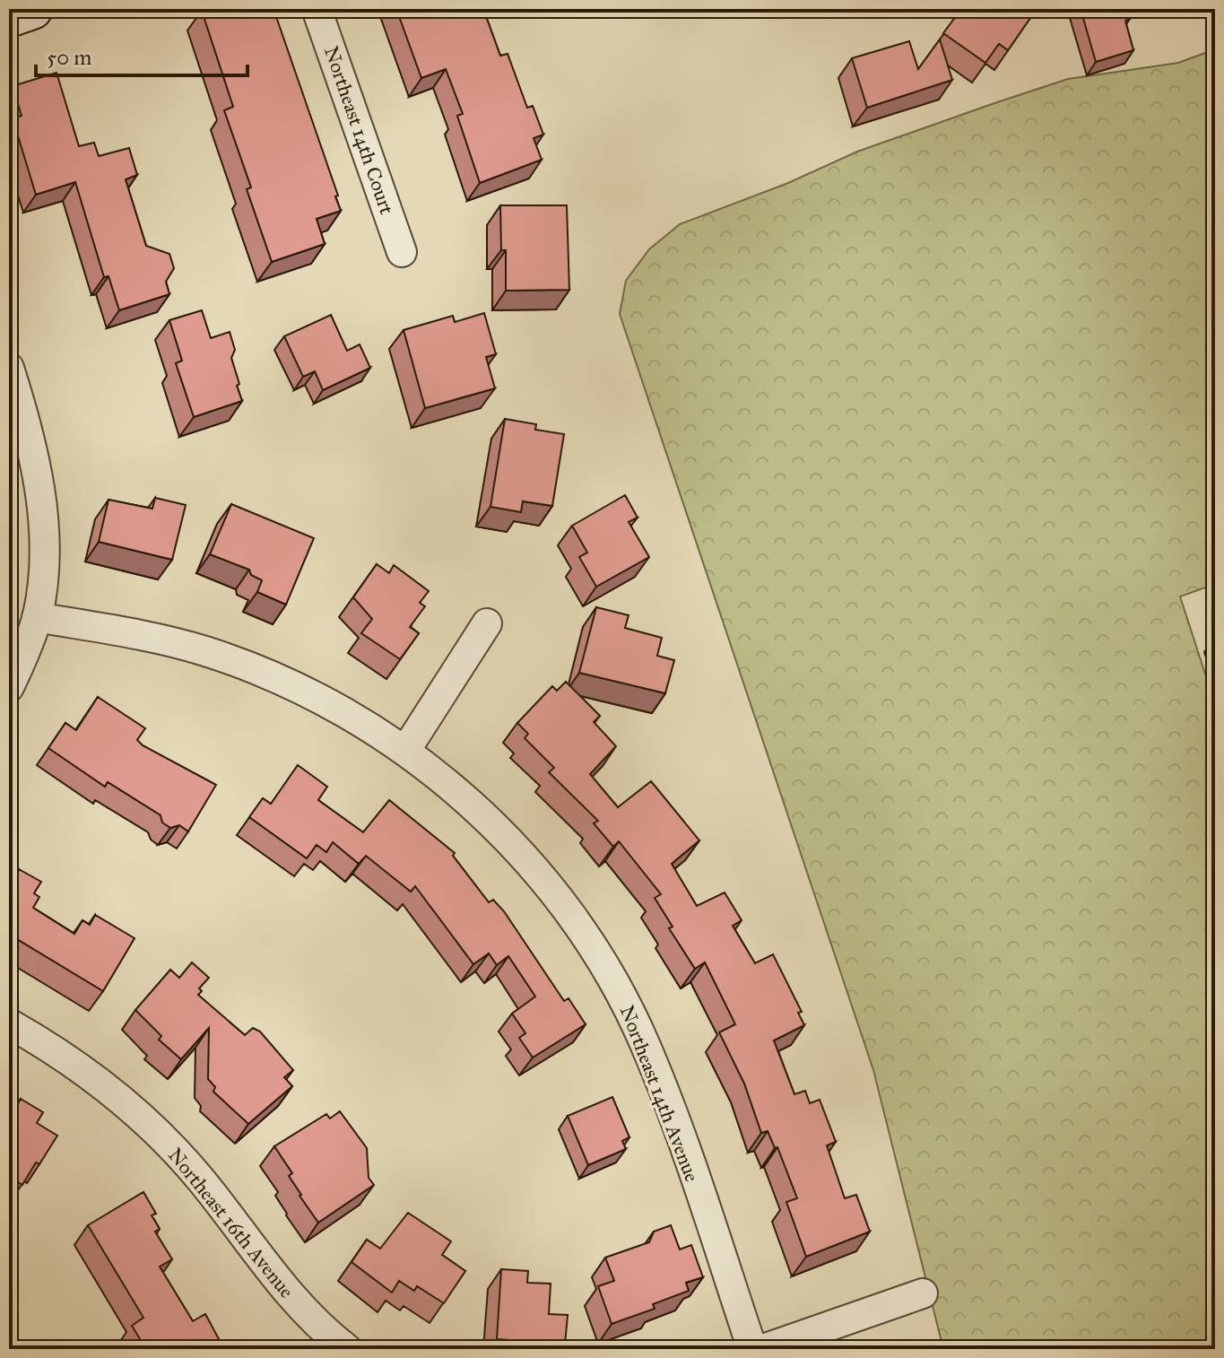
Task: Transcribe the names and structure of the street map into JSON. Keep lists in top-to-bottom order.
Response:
{
  "streets": {
    "street": ["Northeast 14th Court", "Northeast 14th Avenue", "Northeast 16th Avenue"]
  },
  "scale_bar": "50 m"
}
